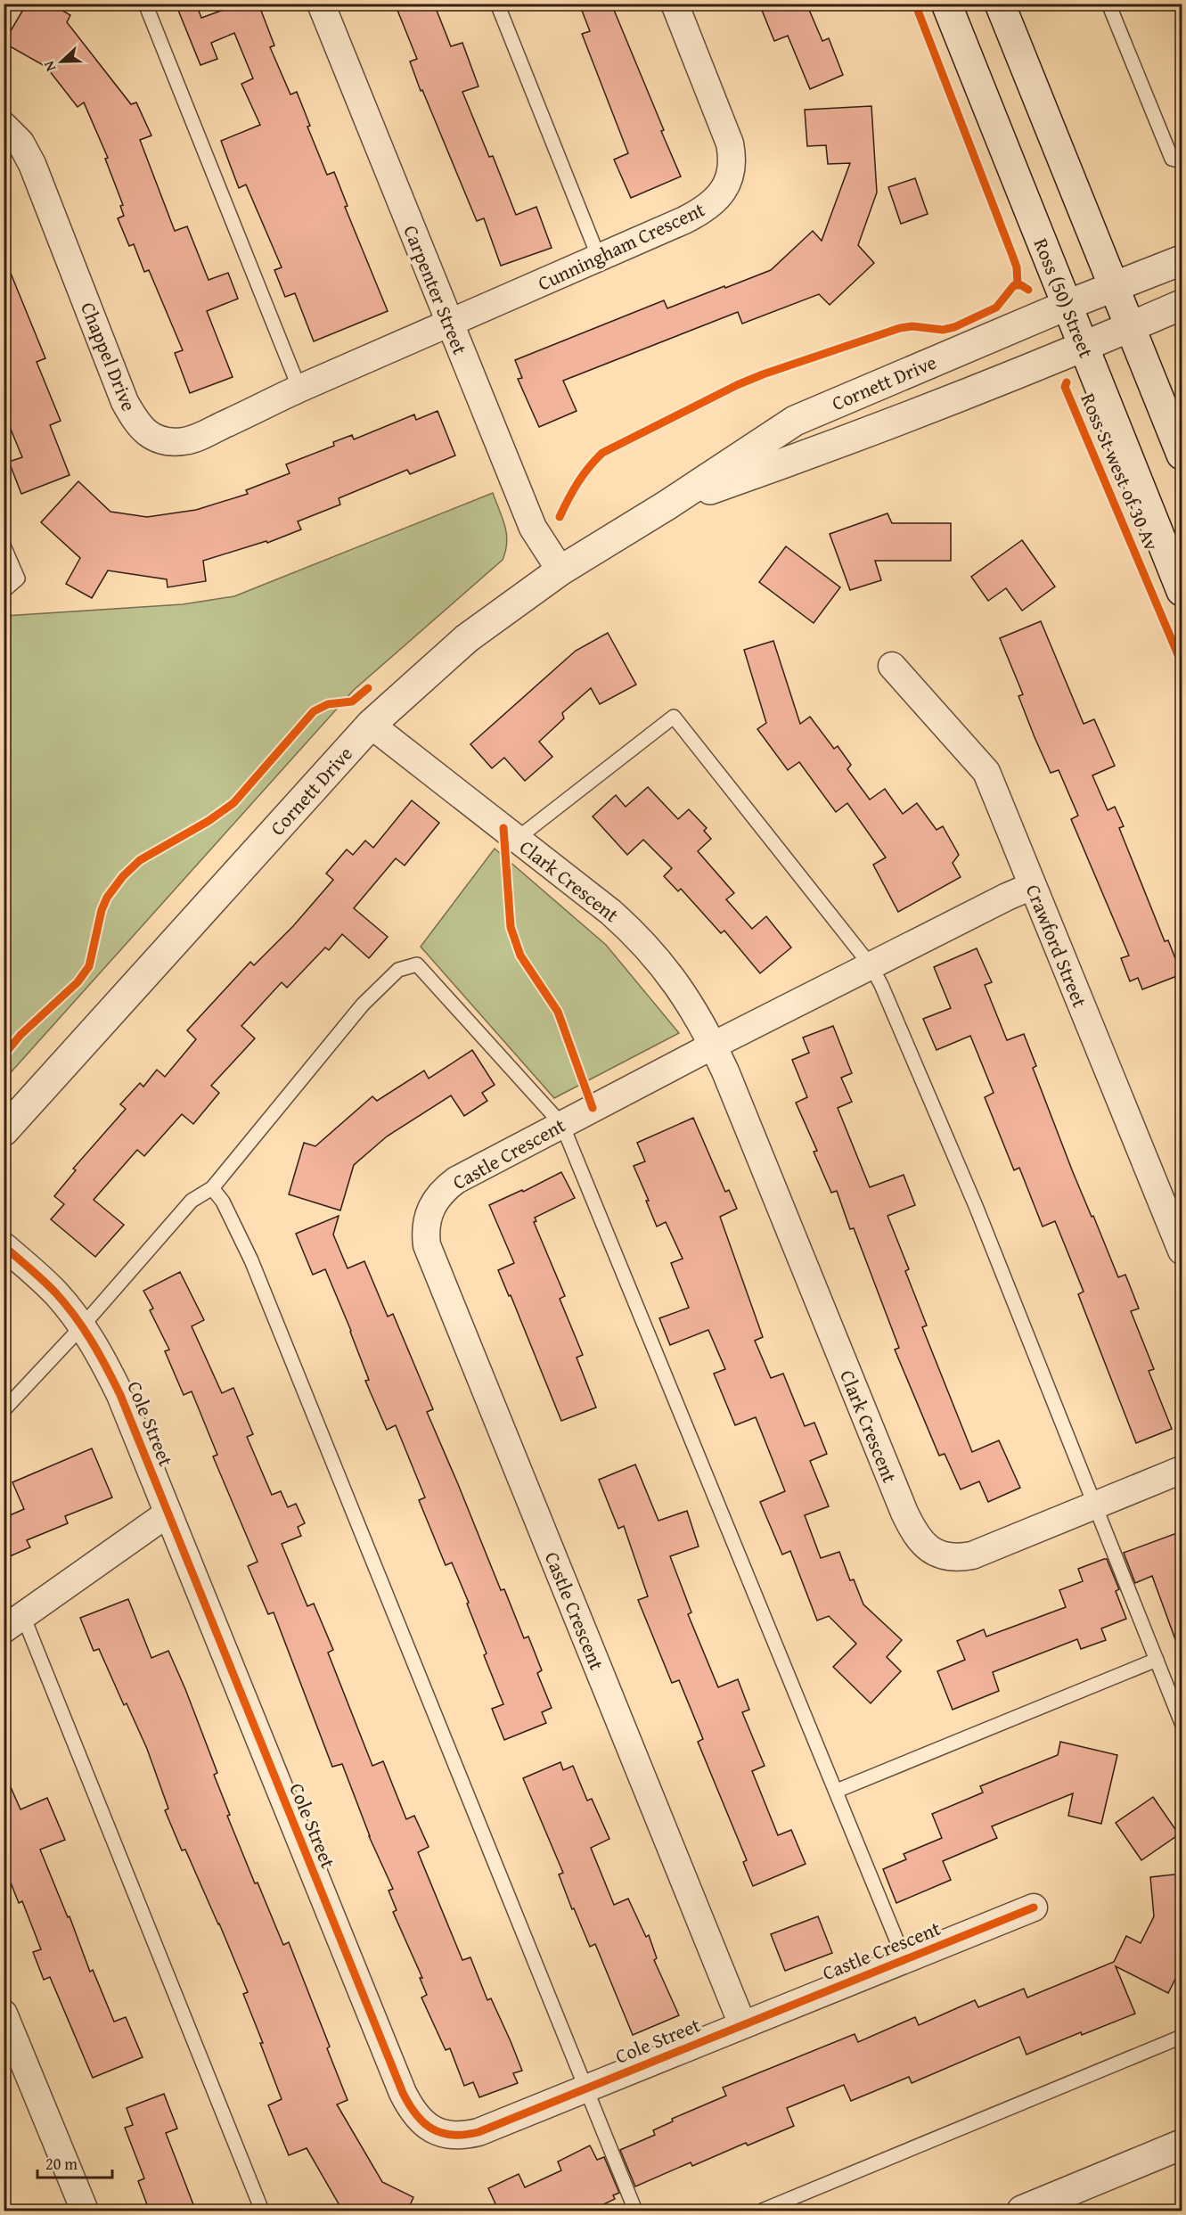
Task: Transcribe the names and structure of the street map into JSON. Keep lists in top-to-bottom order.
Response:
{
  "streets": {
    "street": [
      "Cunningham Crescent",
      "Carpenter Street",
      "Ross (50) Street",
      "Chappel Drive",
      "Cornett Drive",
      "Clark Crescent",
      "Crawford Street",
      "Castle Crescent",
      "Cole Street"
    ],
    "cycle path": ["Ross St west of 30 Av"]
  },
  "crossings": [
    ["Cunningham Crescent", "Carpenter Street"],
    ["Cunningham Crescent", "Chappel Drive"],
    ["Carpenter Street", "Chappel Drive"],
    ["Carpenter Street", "Cornett Drive"],
    ["Ross (50) Street", "Cornett Drive"],
    ["Cornett Drive", "Clark Crescent"],
    ["Clark Crescent", "Castle Crescent"],
    ["Castle Crescent", "Cole Street"]
  ],
  "scale_bar": "20 m",
  "north": "left"
}
